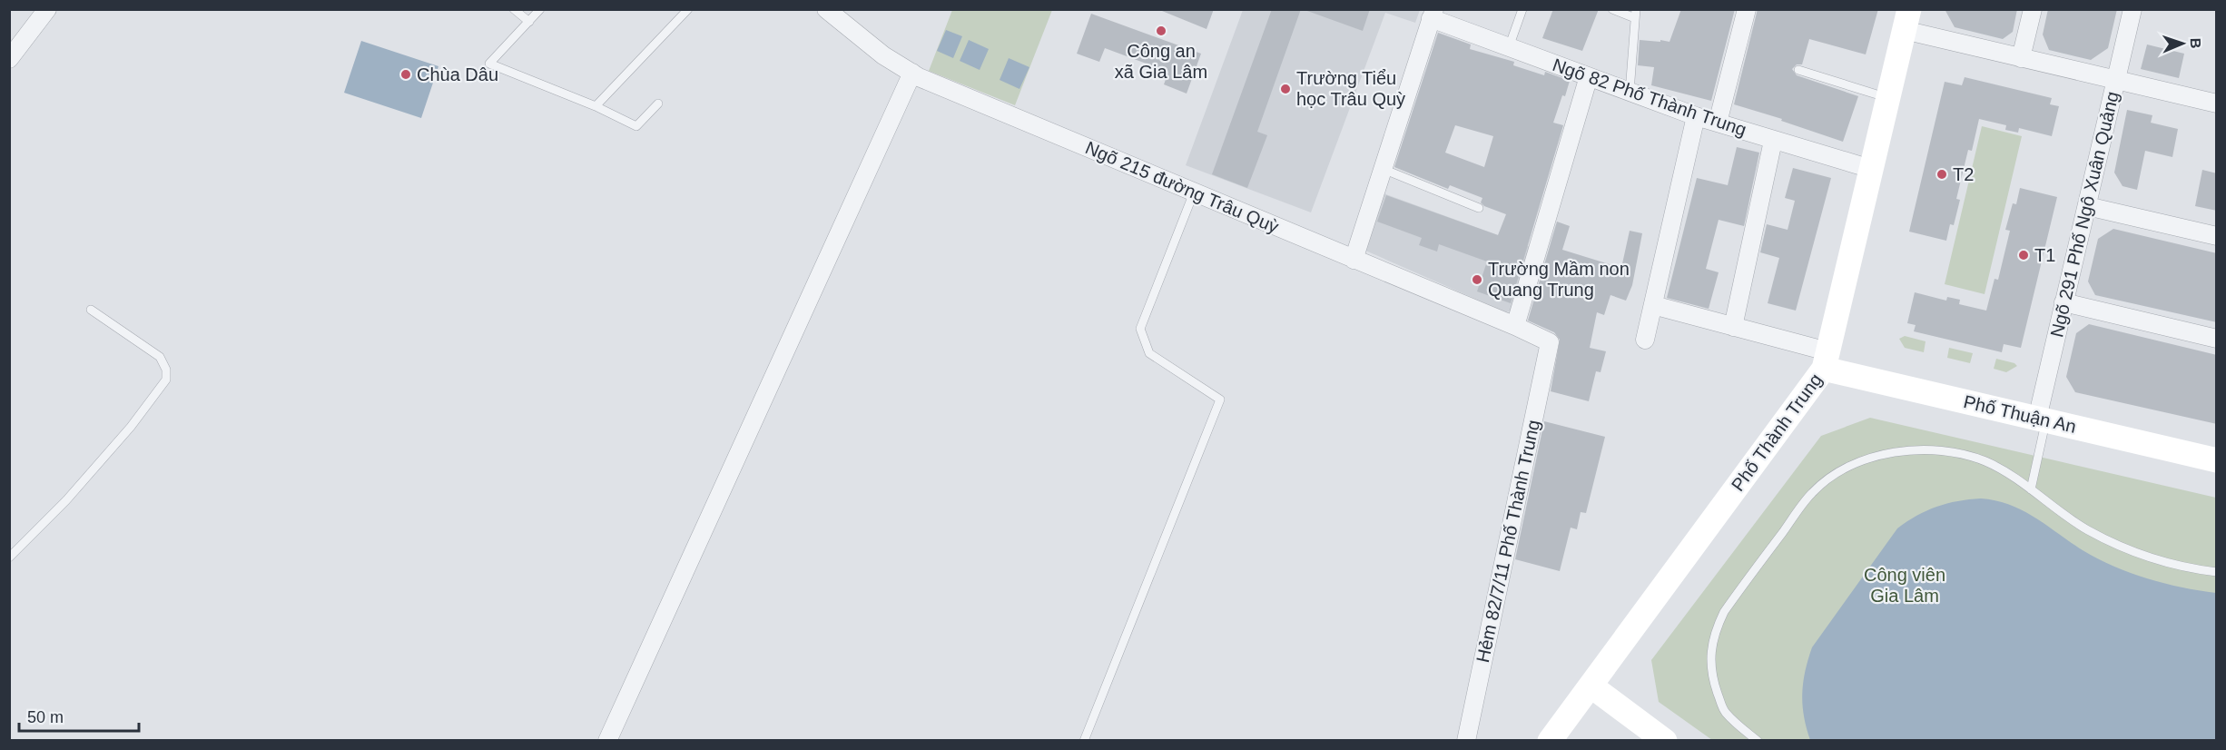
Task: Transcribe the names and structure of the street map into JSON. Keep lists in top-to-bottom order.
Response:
{
  "streets": {
    "main road": ["Phố Thuận An", "Phố Thành Trung"],
    "street": [
      "Ngõ 82 Phố Thành Trung",
      "Ngõ 215 đường Trâu Quỳ",
      "Ngõ 291 Phố Ngô Xuân Quảng",
      "Hẻm 82/7/11 Phố Thành Trung"
    ]
  },
  "crossings": [
    ["Ngõ 82 Phố Thành Trung", "Phố Thành Trung"],
    ["Ngõ 215 đường Trâu Quỳ", "Hẻm 82/7/11 Phố Thành Trung"],
    ["Ngõ 291 Phố Ngô Xuân Quảng", "Phố Thuận An"],
    ["Phố Thuận An", "Phố Thành Trung"]
  ],
  "parks": ["Công viên Gia Lâm"],
  "places": [
    "Công an xã Gia Lâm",
    "Chùa Dâu",
    "Trường Tiểu học Trâu Quỳ",
    "T2",
    "T1",
    "Trường Mầm non Quang Trung"
  ],
  "scale_bar": "50 m",
  "north": "right"
}
